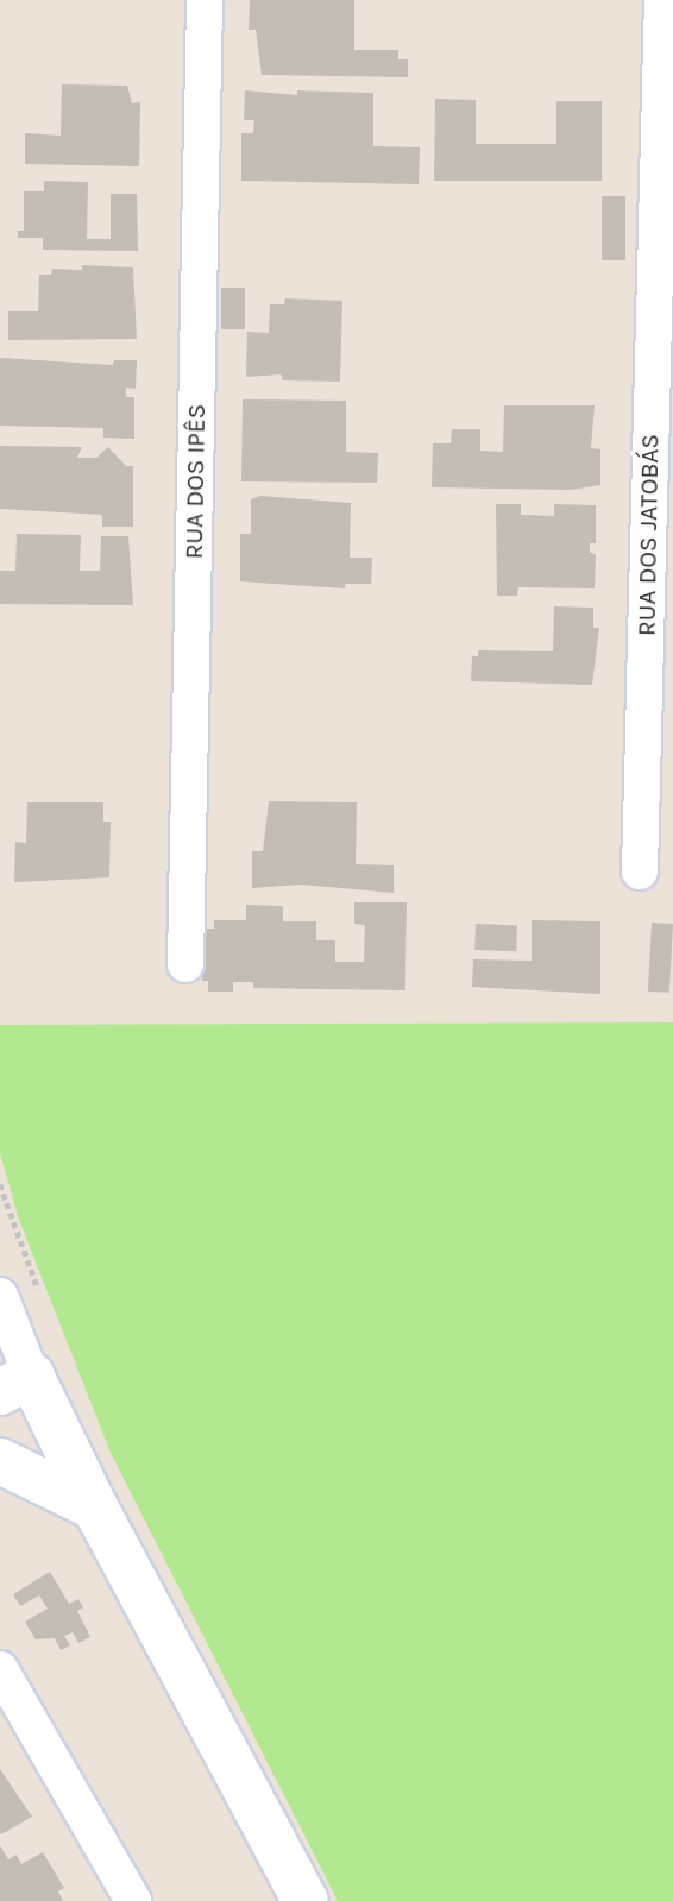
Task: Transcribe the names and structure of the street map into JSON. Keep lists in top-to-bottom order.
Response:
{
  "streets": {
    "street": ["RUA DOS IPÊS", "RUA DOS JATOBÁS"]
  }
}
